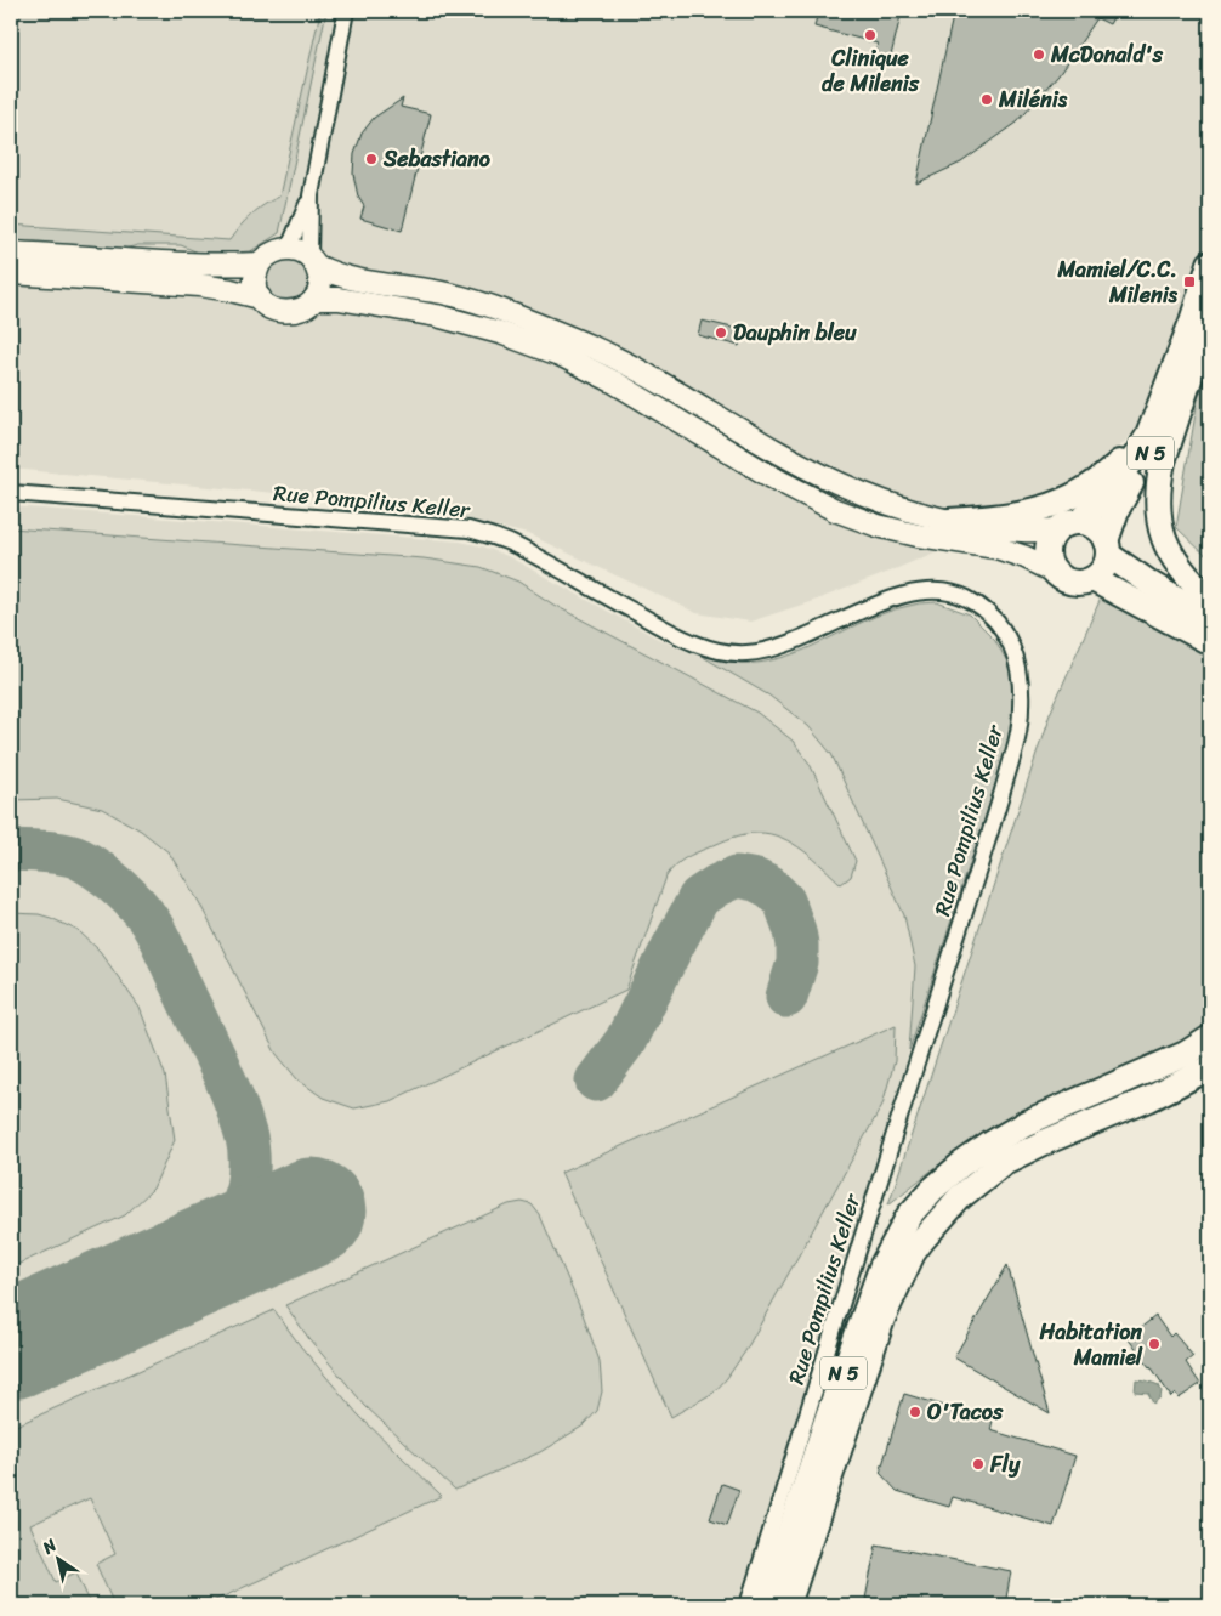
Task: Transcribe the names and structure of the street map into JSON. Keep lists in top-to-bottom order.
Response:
{
  "streets": {
    "main road": ["N 5"],
    "street": ["Rue Pompilius Keller"]
  },
  "places": {
    "other": [
      "Clinique de Milenis",
      "McDonald's",
      "Milénis",
      "Sebastiano",
      "Dauphin bleu",
      "Habitation Mamiel",
      "O'Tacos",
      "Fly"
    ],
    "transit": ["Mamiel/C.C. Milenis"]
  },
  "north": "top left"
}
